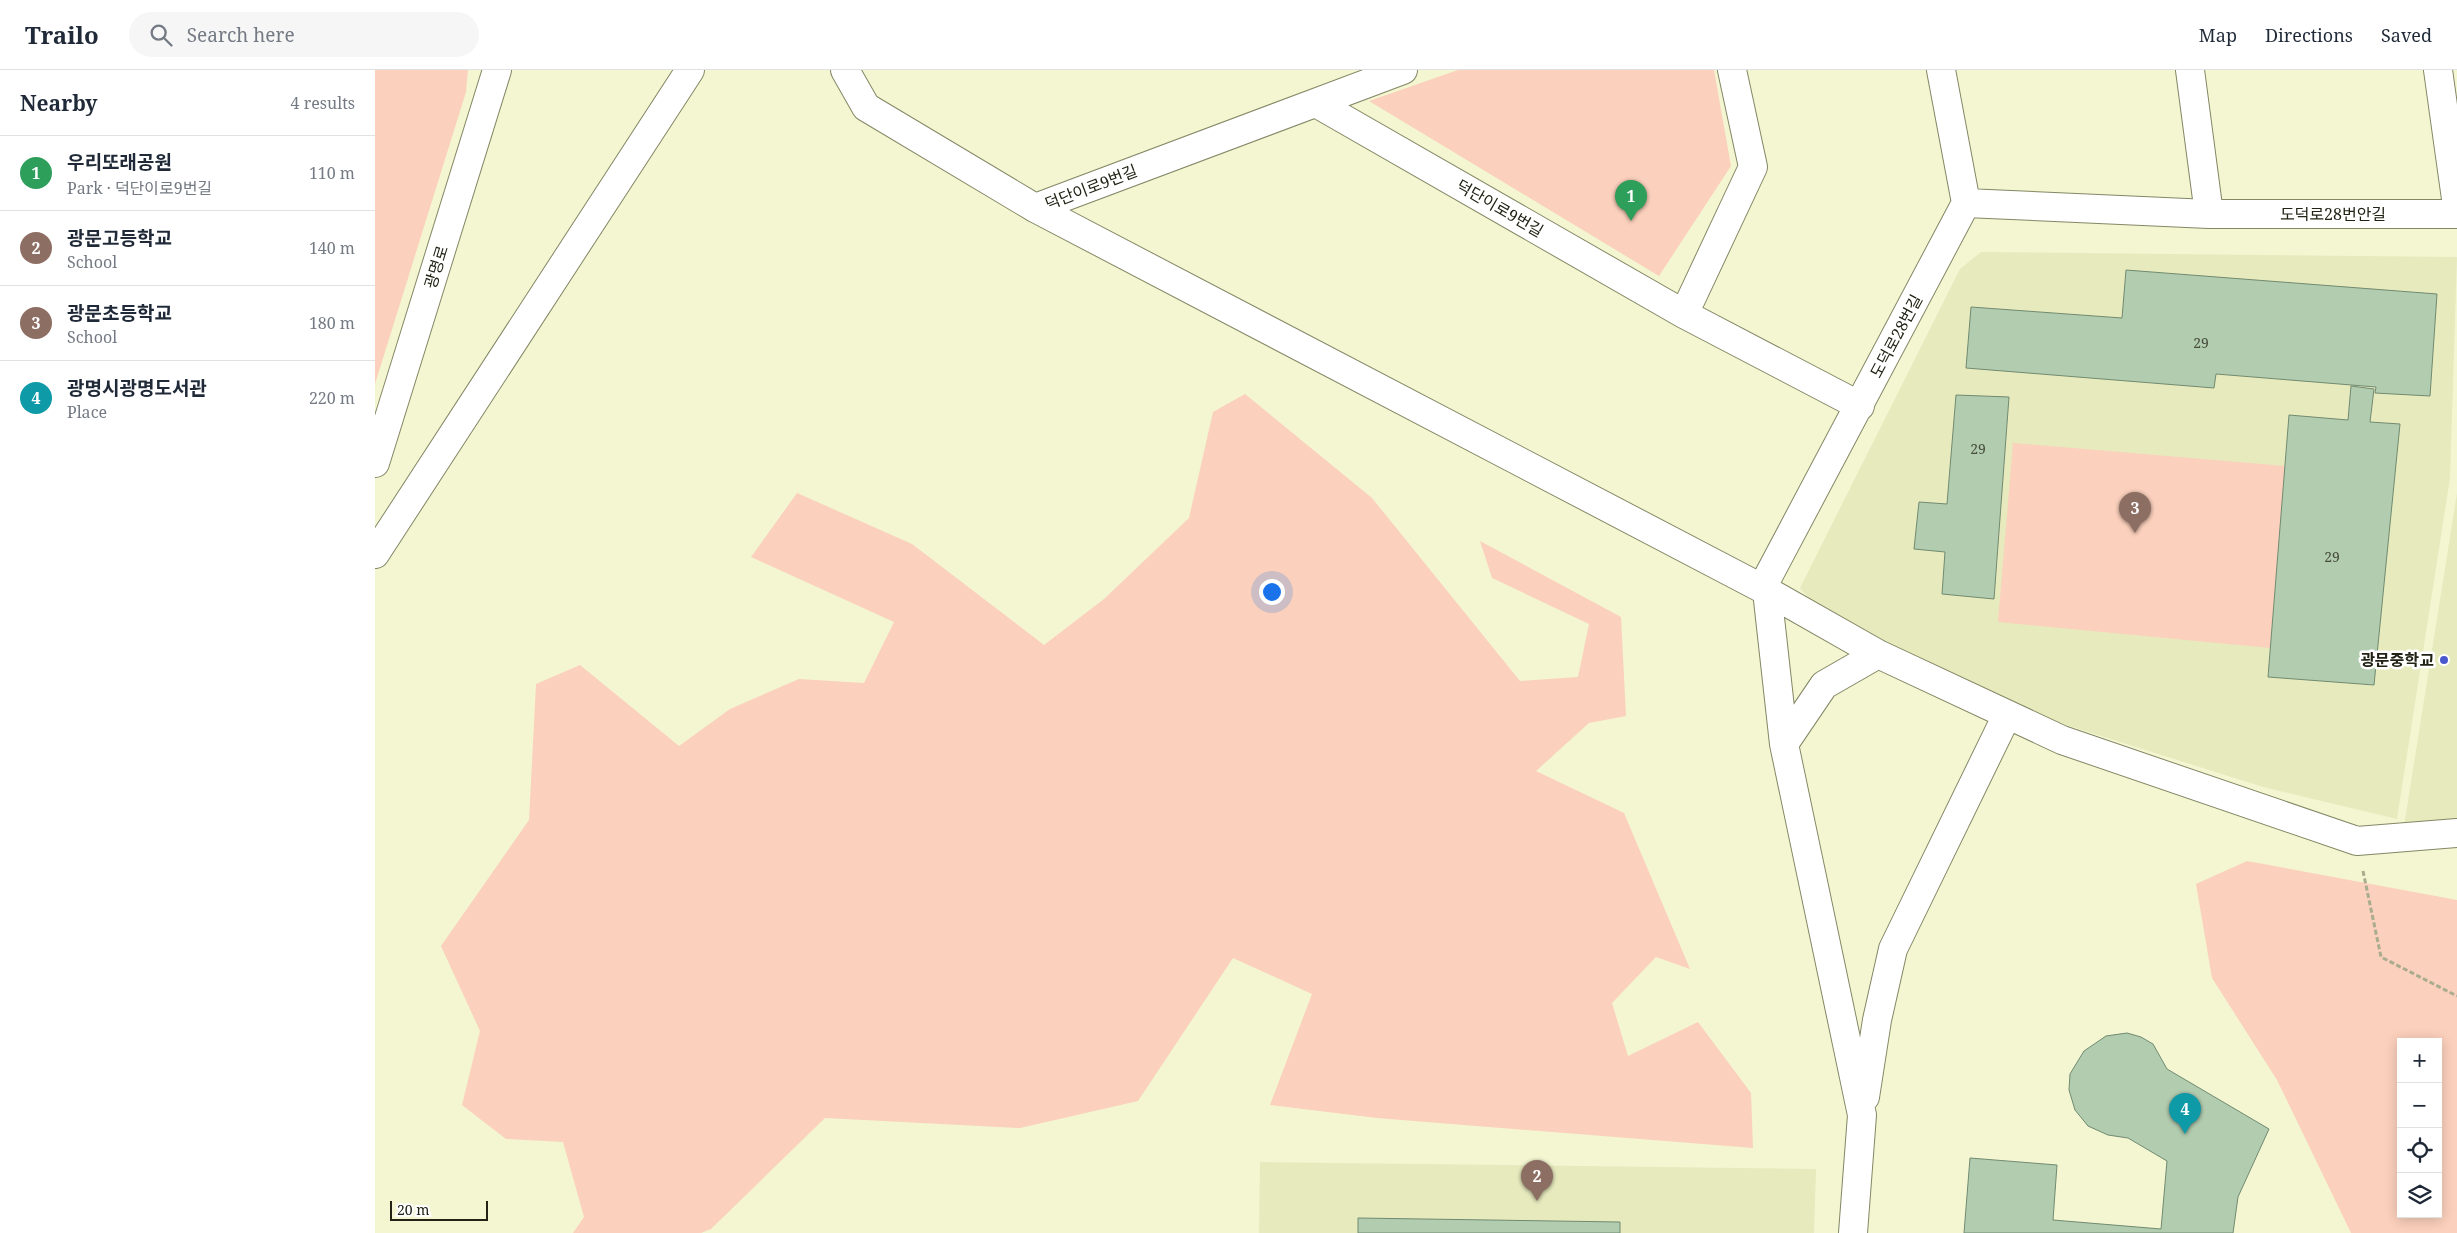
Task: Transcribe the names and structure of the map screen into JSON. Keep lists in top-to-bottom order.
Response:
{
  "streets": {
    "street": [
      "덕단이로9번길",
      "도덕로28번안길",
      "광명로",
      "도덕로28번길"
    ]
  },
  "crossings": [
    ["덕단이로9번길", "도덕로28번길"],
    ["도덕로28번안길", "도덕로28번길"]
  ],
  "places": ["광문중학교"],
  "house_numbers": ["29", "29", "29"],
  "scale_bar": "20 m",
  "page": {
    "header": "Trailo",
    "search": "Search here",
    "nav": ["Map", "Directions", "Saved"],
    "heading": ["Nearby", "4 results"],
    "list": [
      {
        "mark": "1",
        "name": "우리또래공원",
        "note": "Park · 덕단이로9번길",
        "value": "110 m"
      },
      {
        "mark": "2",
        "name": "광문고등학교",
        "note": "School",
        "value": "140 m"
      },
      {
        "mark": "3",
        "name": "광문초등학교",
        "note": "School",
        "value": "180 m"
      },
      {
        "mark": "4",
        "name": "광명시광명도서관",
        "note": "Place",
        "value": "220 m"
      }
    ],
    "pins": [
      "1",
      "3",
      "4",
      "2"
    ],
    "map_buttons": ["+", "−"],
    "scale": "20 m"
  }
}
